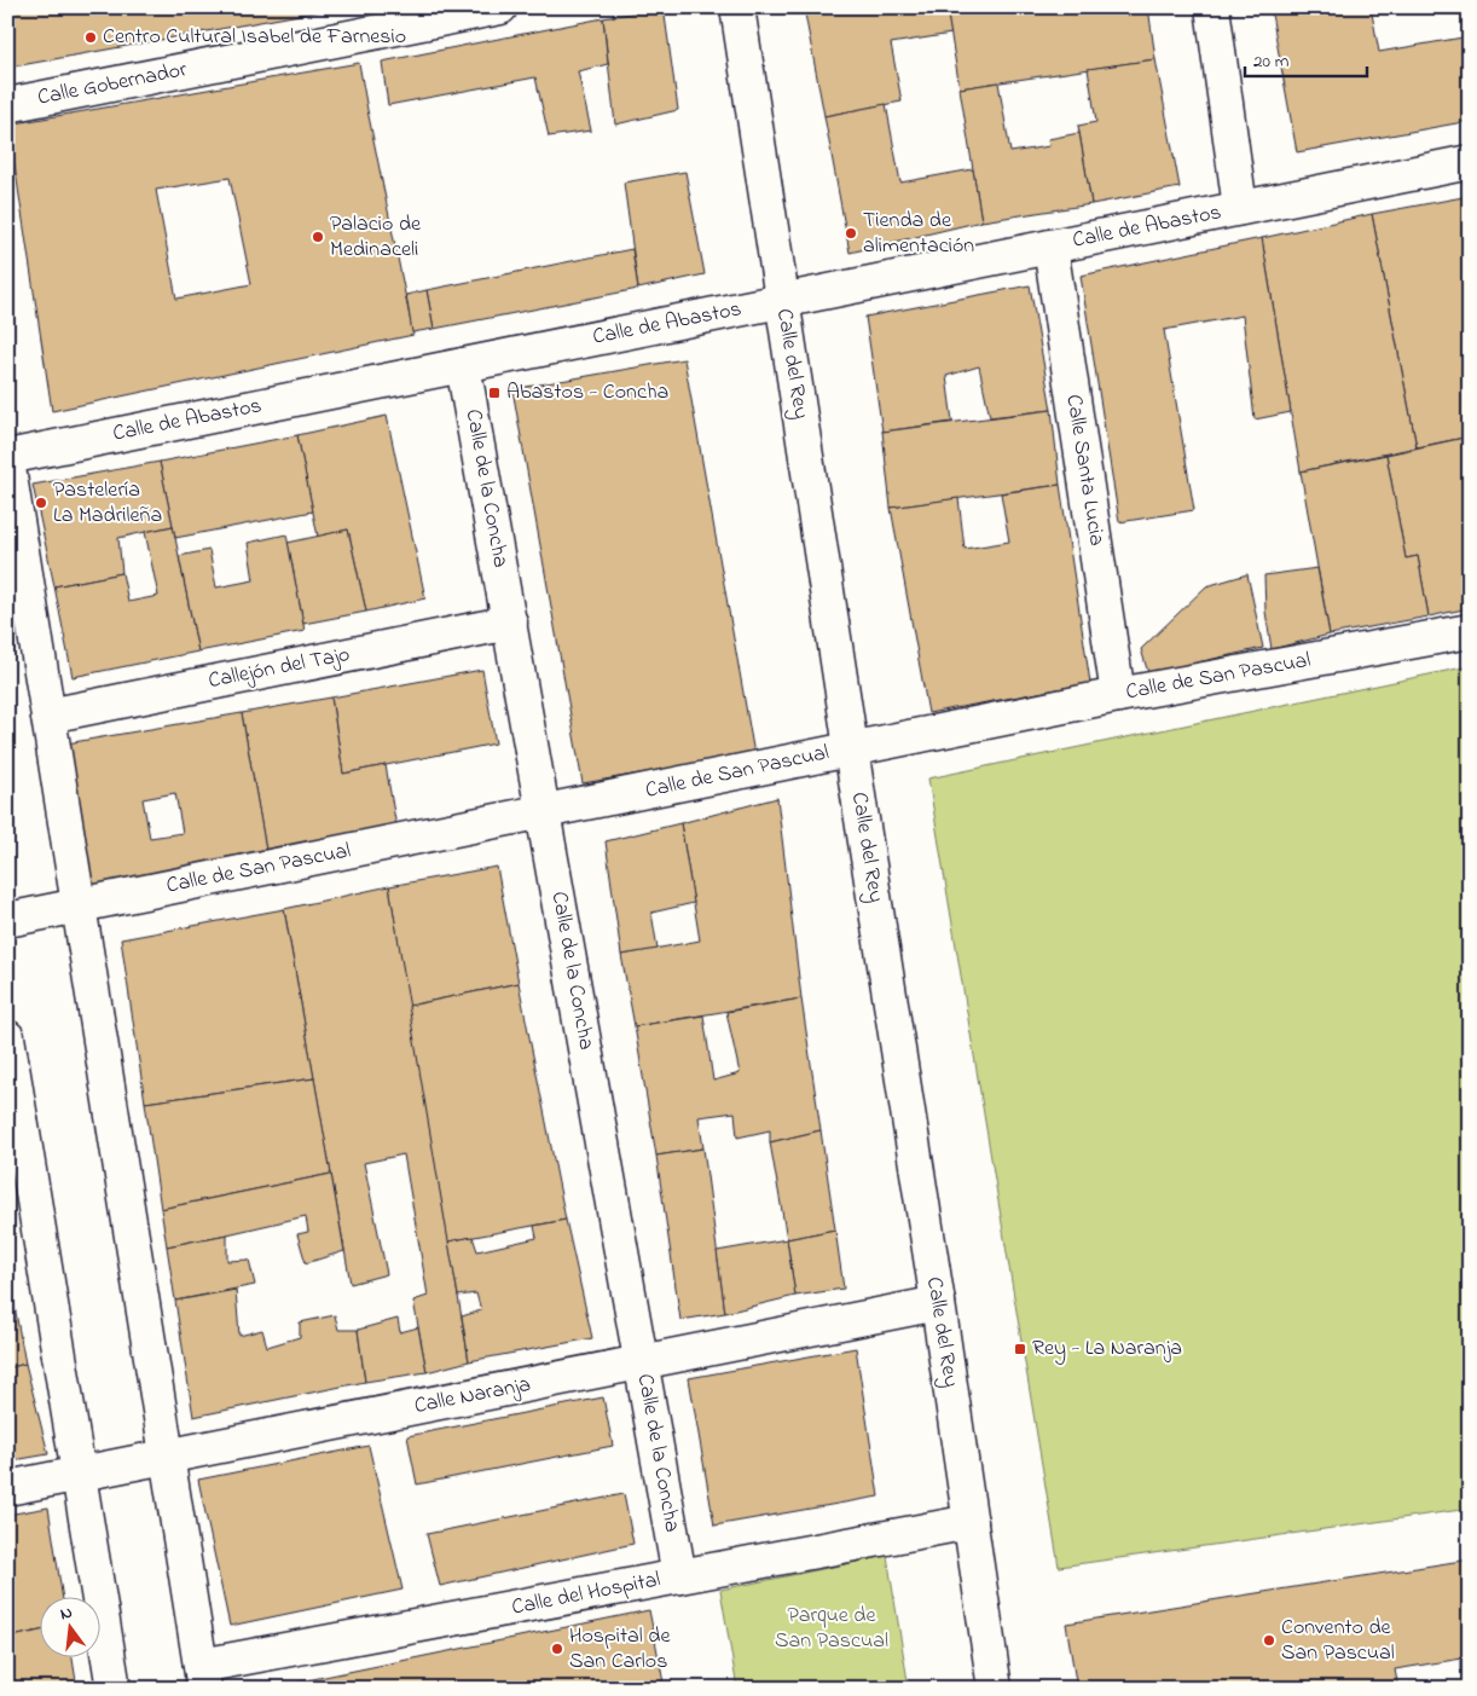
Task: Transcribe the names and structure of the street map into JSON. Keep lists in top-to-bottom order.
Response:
{
  "streets": {
    "street": [
      "Calle Gobernador",
      "Calle de Abastos",
      "Calle del Rey",
      "Calle Santa Lucia",
      "Calle de la Concha",
      "Callejón del Tajo",
      "Calle de San Pascual",
      "Calle Naranja",
      "Calle del Hospital"
    ]
  },
  "crossings": [
    ["Calle de Abastos", "Calle del Rey"],
    ["Calle de Abastos", "Calle Santa Lucia"],
    ["Calle de Abastos", "Calle de la Concha"],
    ["Calle del Rey", "Calle de San Pascual"],
    ["Calle del Rey", "Calle Naranja"],
    ["Calle del Rey", "Calle del Hospital"],
    ["Calle Santa Lucia", "Calle de San Pascual"],
    ["Calle de la Concha", "Callejón del Tajo"],
    ["Calle de la Concha", "Calle de San Pascual"],
    ["Calle de la Concha", "Calle Naranja"],
    ["Calle de la Concha", "Calle del Hospital"]
  ],
  "parks": ["Parque de San Pascual"],
  "places": {
    "other": [
      "Centro Cultural Isabel de Farnesio",
      "Tienda de alimentación",
      "Palacio de Medinaceli",
      "Pastelería La Madrileña",
      "Convento de San Pascual",
      "Hospital de San Carlos"
    ],
    "transit": ["Abastos - Concha", "Rey - La Naranja"]
  },
  "scale_bar": "20 m",
  "north": "top"
}
